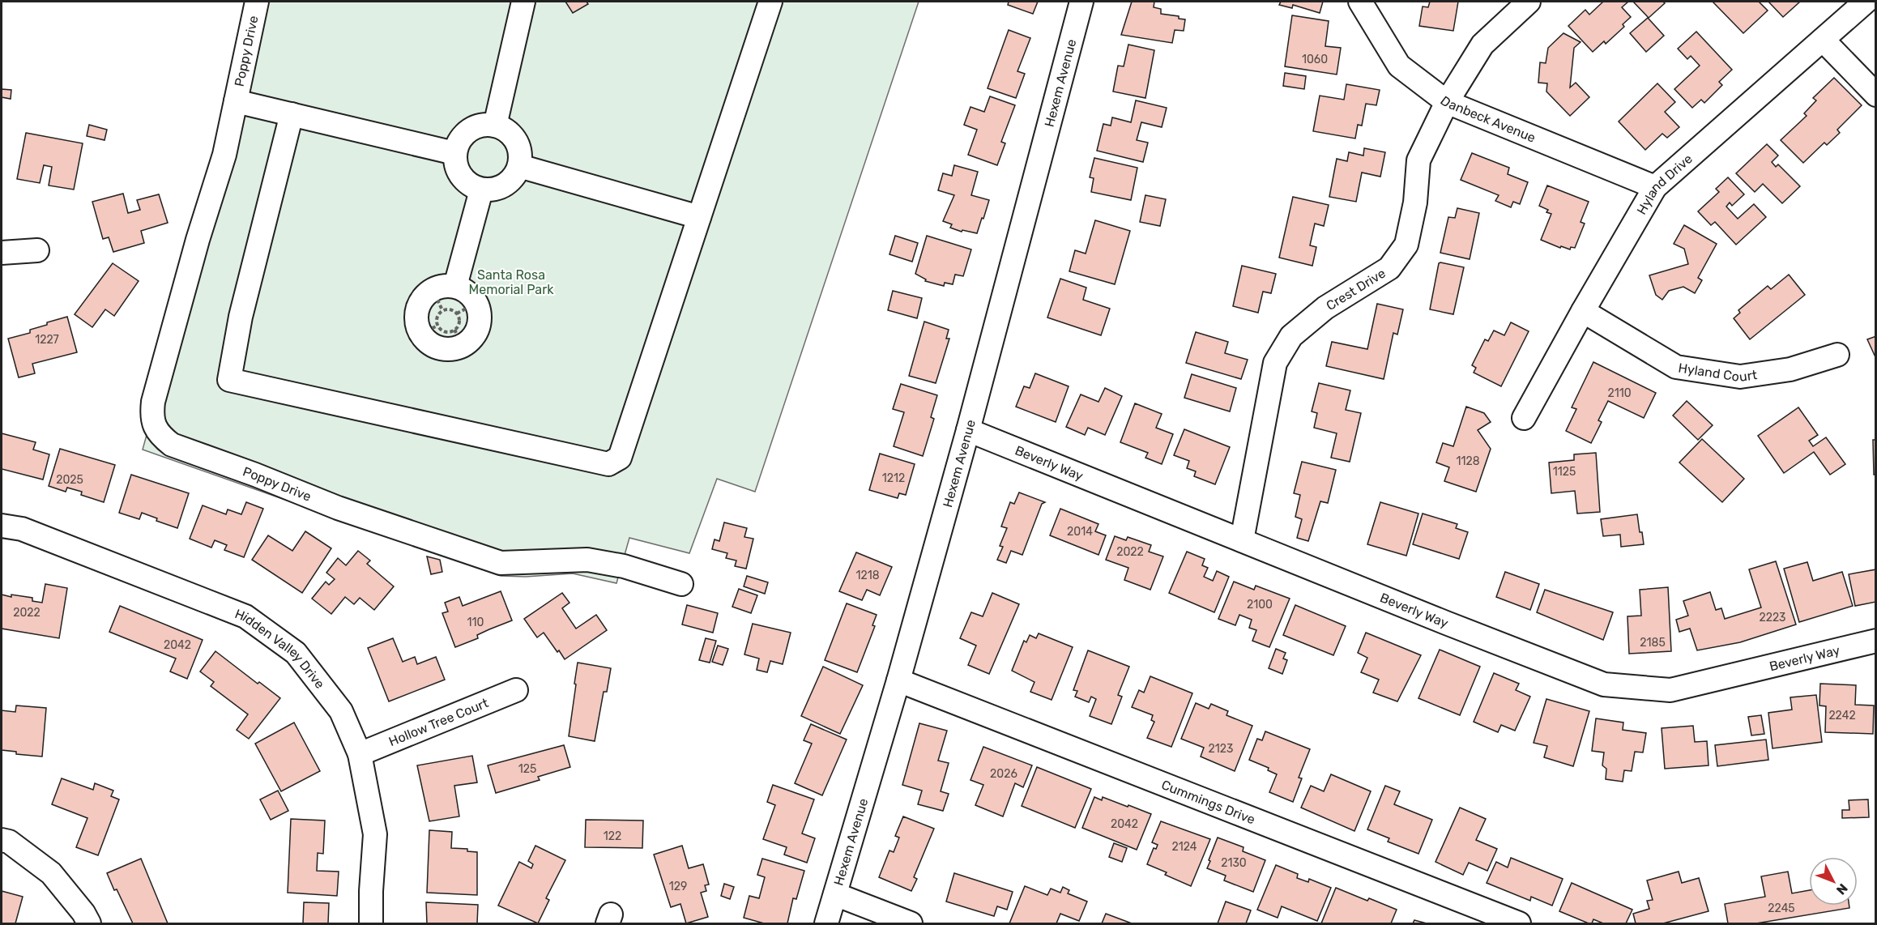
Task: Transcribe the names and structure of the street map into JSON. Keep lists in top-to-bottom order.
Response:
{
  "streets": {
    "street": [
      "Poppy Drive",
      "Hexem Avenue",
      "Danbeck Avenue",
      "Hyland Drive",
      "Crest Drive",
      "Hyland Court",
      "Beverly Way",
      "Hidden Valley Drive",
      "Hollow Tree Court",
      "Cummings Drive"
    ]
  },
  "crossings": [
    ["Hexem Avenue", "Beverly Way"],
    ["Hexem Avenue", "Cummings Drive"],
    ["Danbeck Avenue", "Hyland Drive"],
    ["Danbeck Avenue", "Crest Drive"],
    ["Hyland Drive", "Hyland Court"],
    ["Crest Drive", "Beverly Way"],
    ["Hidden Valley Drive", "Hollow Tree Court"]
  ],
  "parks": ["Santa Rosa Memorial Park"],
  "house_numbers": [
    "1060",
    "1227",
    "2110",
    "1128",
    "1125",
    "1212",
    "2025",
    "2014",
    "2022",
    "1218",
    "2100",
    "2022",
    "2223",
    "110",
    "2185",
    "2042",
    "2242",
    "2123",
    "125",
    "2026",
    "2042",
    "122",
    "2124",
    "2130",
    "129",
    "2245"
  ],
  "north": "bottom right"
}
